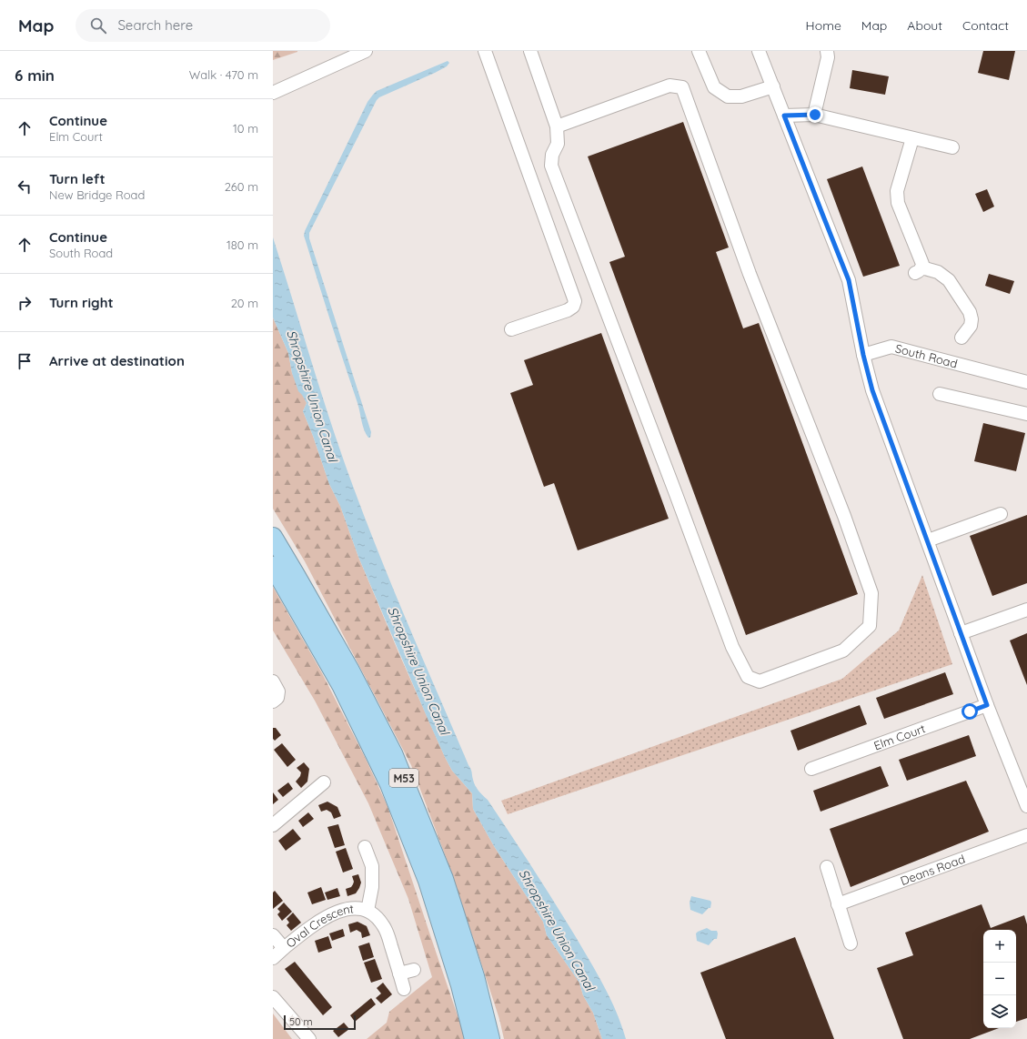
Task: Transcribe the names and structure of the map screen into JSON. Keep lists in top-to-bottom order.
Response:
{
  "streets": {
    "highway": ["M53"],
    "street": [
      "South Road",
      "Elm Court",
      "Deans Road",
      "Oval Crescent"
    ]
  },
  "water": ["Shropshire Union Canal"],
  "scale_bar": "50 m",
  "page": {
    "header": "Map",
    "search": "Search here",
    "nav": [
      "Home",
      "Map",
      "About",
      "Contact"
    ],
    "heading": ["6 min", "Walk · 470 m"],
    "list": [
      ["Continue", "Elm Court", "10 m"],
      ["Turn left", "New Bridge Road", "260 m"],
      ["Continue", "South Road", "180 m"],
      ["Turn right", "20 m"],
      "Arrive at destination"
    ],
    "map_buttons": ["+", "−"],
    "scale": "50 m"
  }
}
